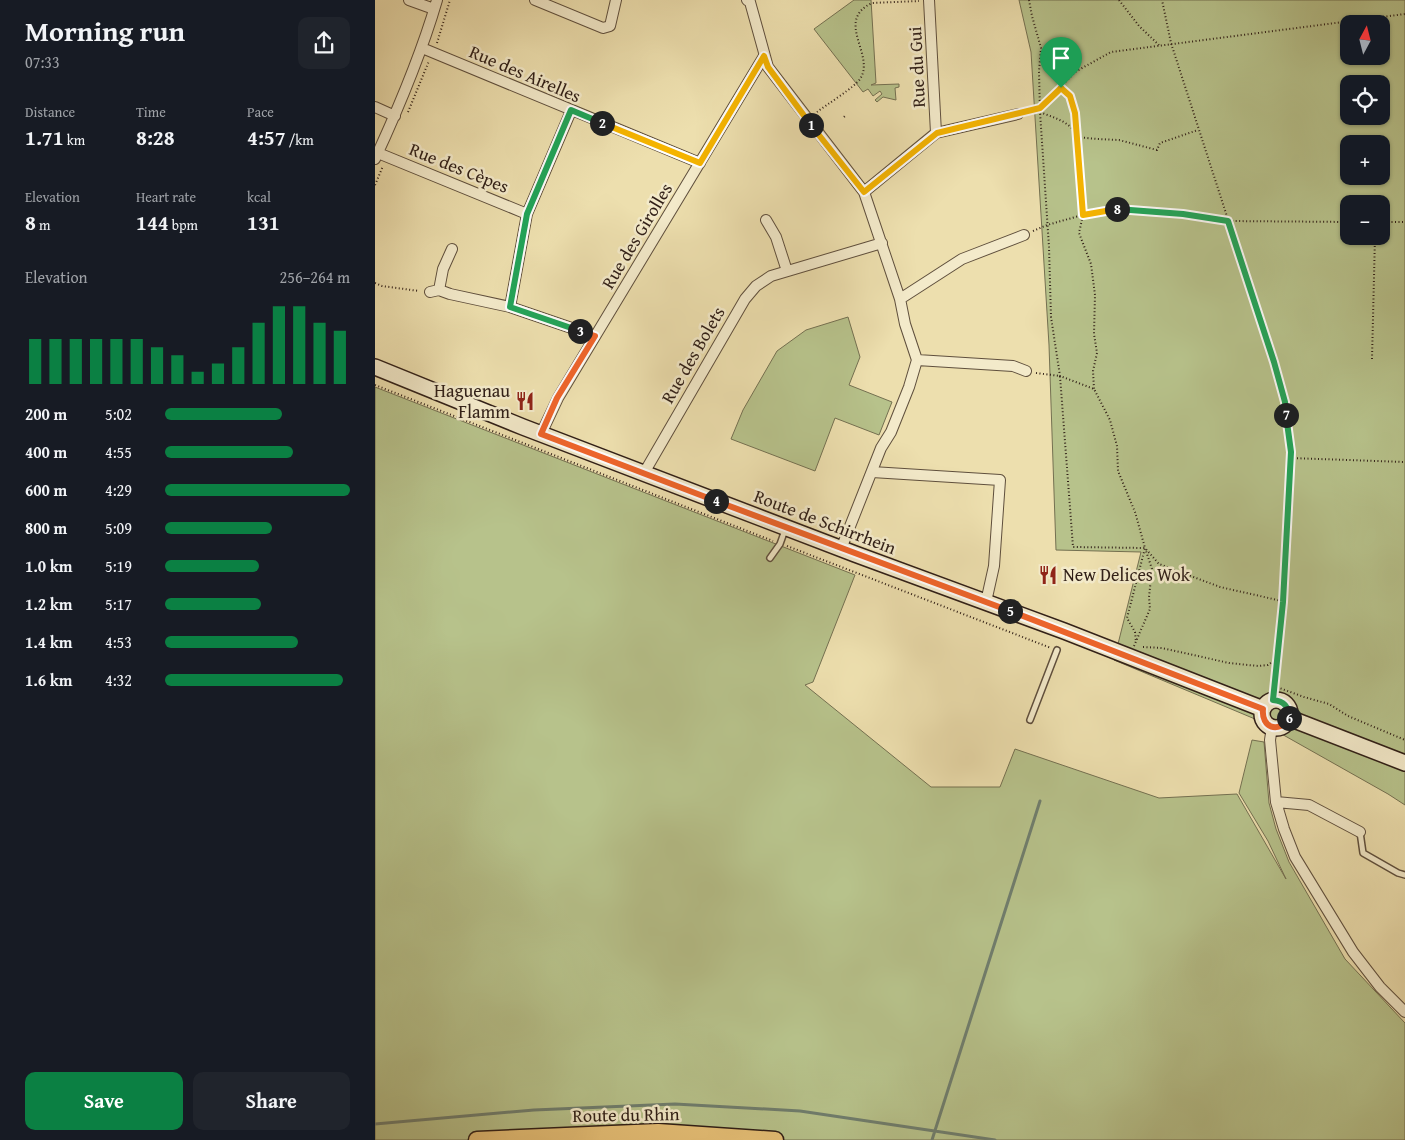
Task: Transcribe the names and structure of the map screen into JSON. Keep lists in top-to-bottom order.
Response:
{
  "streets": {
    "main road": ["Route du Rhin"],
    "street": [
      "Rue du Gui",
      "Rue des Airelles",
      "Rue des Cèpes",
      "Rue des Girolles",
      "Rue des Bolets",
      "Route de Schirrhein"
    ]
  },
  "crossings": [
    ["Rue des Airelles", "Rue des Girolles"],
    ["Rue des Girolles", "Route de Schirrhein"],
    ["Rue des Bolets", "Route de Schirrhein"]
  ],
  "places": {
    "restaurant": ["Haguenau Flamm", "New Delices Wok"]
  },
  "north": "top",
  "page": {
    "heading": ["Morning run", "07:33"],
    "map_buttons": ["+", "−"],
    "stats": [
      ["Distance", "1.71 km"],
      ["Time", "8:28"],
      ["Pace", "4:57 /km"],
      ["Elevation", "8 m"],
      ["Heart rate", "144 bpm"],
      ["kcal", "131"]
    ],
    "pins": [
      "2",
      "1",
      "8",
      "3",
      "7",
      "4",
      "5",
      "6"
    ],
    "chart": ["Elevation", "256–264 m"],
    "list": [
      {
        "name": "200 m",
        "note": "5:02"
      },
      {
        "name": "400 m",
        "note": "4:55"
      },
      {
        "name": "600 m",
        "note": "4:29"
      },
      {
        "name": "800 m",
        "note": "5:09"
      },
      {
        "name": "1.0 km",
        "note": "5:19"
      },
      {
        "name": "1.2 km",
        "note": "5:17"
      },
      {
        "name": "1.4 km",
        "note": "4:53"
      },
      {
        "name": "1.6 km",
        "note": "4:32"
      }
    ],
    "buttons": ["Save", "Share"]
  }
}
